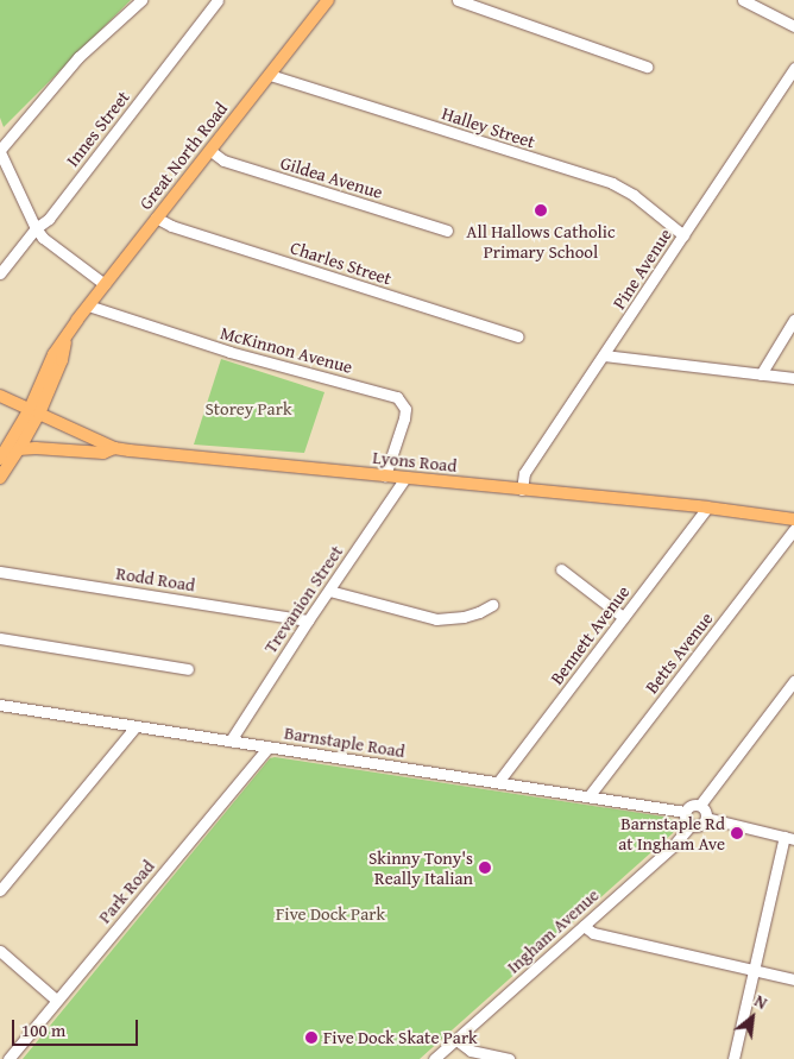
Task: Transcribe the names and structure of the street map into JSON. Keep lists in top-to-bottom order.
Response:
{
  "streets": {
    "main road": ["Great North Road", "Lyons Road"],
    "street": [
      "Halley Street",
      "Innes Street",
      "Gildea Avenue",
      "Charles Street",
      "Pine Avenue",
      "McKinnon Avenue",
      "Rodd Road",
      "Trevanion Street",
      "Bennett Avenue",
      "Betts Avenue",
      "Barnstaple Road",
      "Park Road",
      "Ingham Avenue"
    ]
  },
  "crossings": [
    ["Halley Street", "Great North Road"],
    ["Halley Street", "Pine Avenue"],
    ["Great North Road", "Gildea Avenue"],
    ["Great North Road", "Charles Street"],
    ["Great North Road", "McKinnon Avenue"],
    ["Great North Road", "Lyons Road"],
    ["Pine Avenue", "Lyons Road"],
    ["McKinnon Avenue", "Lyons Road"],
    ["Lyons Road", "Trevanion Street"],
    ["Lyons Road", "Bennett Avenue"],
    ["Rodd Road", "Trevanion Street"],
    ["Trevanion Street", "Barnstaple Road"],
    ["Bennett Avenue", "Barnstaple Road"],
    ["Betts Avenue", "Barnstaple Road"],
    ["Barnstaple Road", "Park Road"],
    ["Barnstaple Road", "Ingham Avenue"]
  ],
  "parks": ["Storey Park", "Five Dock Park"],
  "places": [
    "All Hallows Catholic Primary School",
    "Barnstaple Rd at Ingham Ave",
    "Skinny Tony's Really Italian",
    "Five Dock Skate Park"
  ],
  "scale_bar": "100 m",
  "north": "top right"
}
